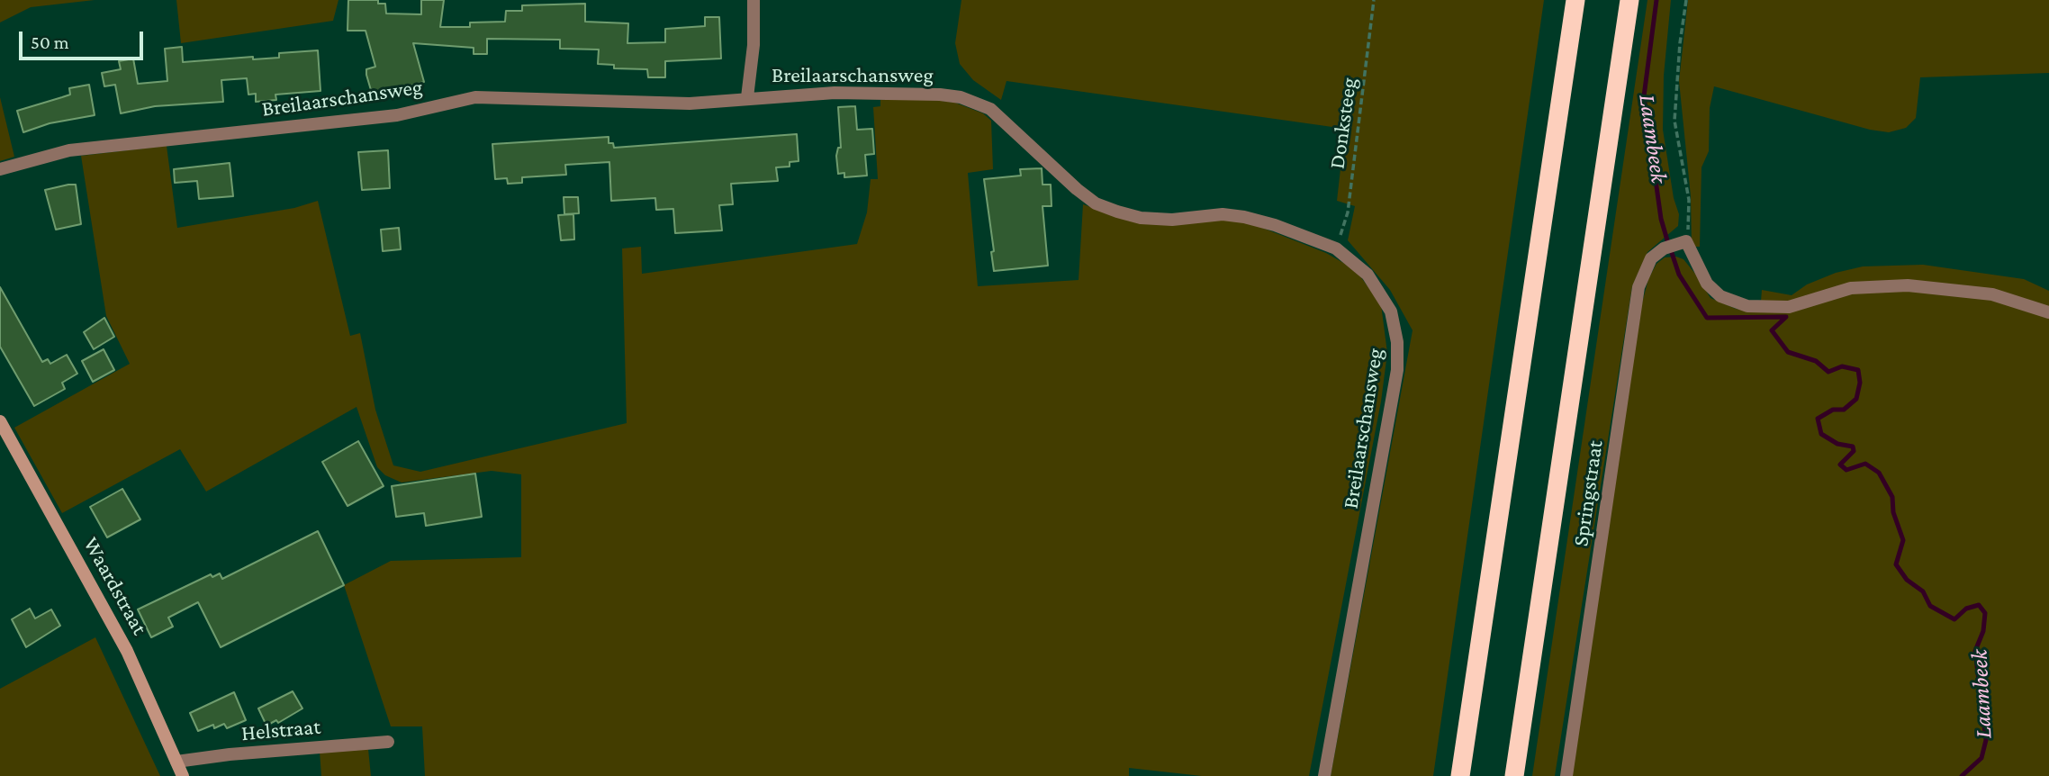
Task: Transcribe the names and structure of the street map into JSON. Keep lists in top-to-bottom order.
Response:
{
  "streets": {
    "street": [
      "Breilaarschansweg",
      "Springstraat",
      "Waardstraat",
      "Helstraat"
    ],
    "path": ["Donksteeg"]
  },
  "crossings": [
    ["Breilaarschansweg", "Donksteeg"],
    ["Waardstraat", "Helstraat"]
  ],
  "water": ["Laambeek"],
  "scale_bar": "50 m"
}
